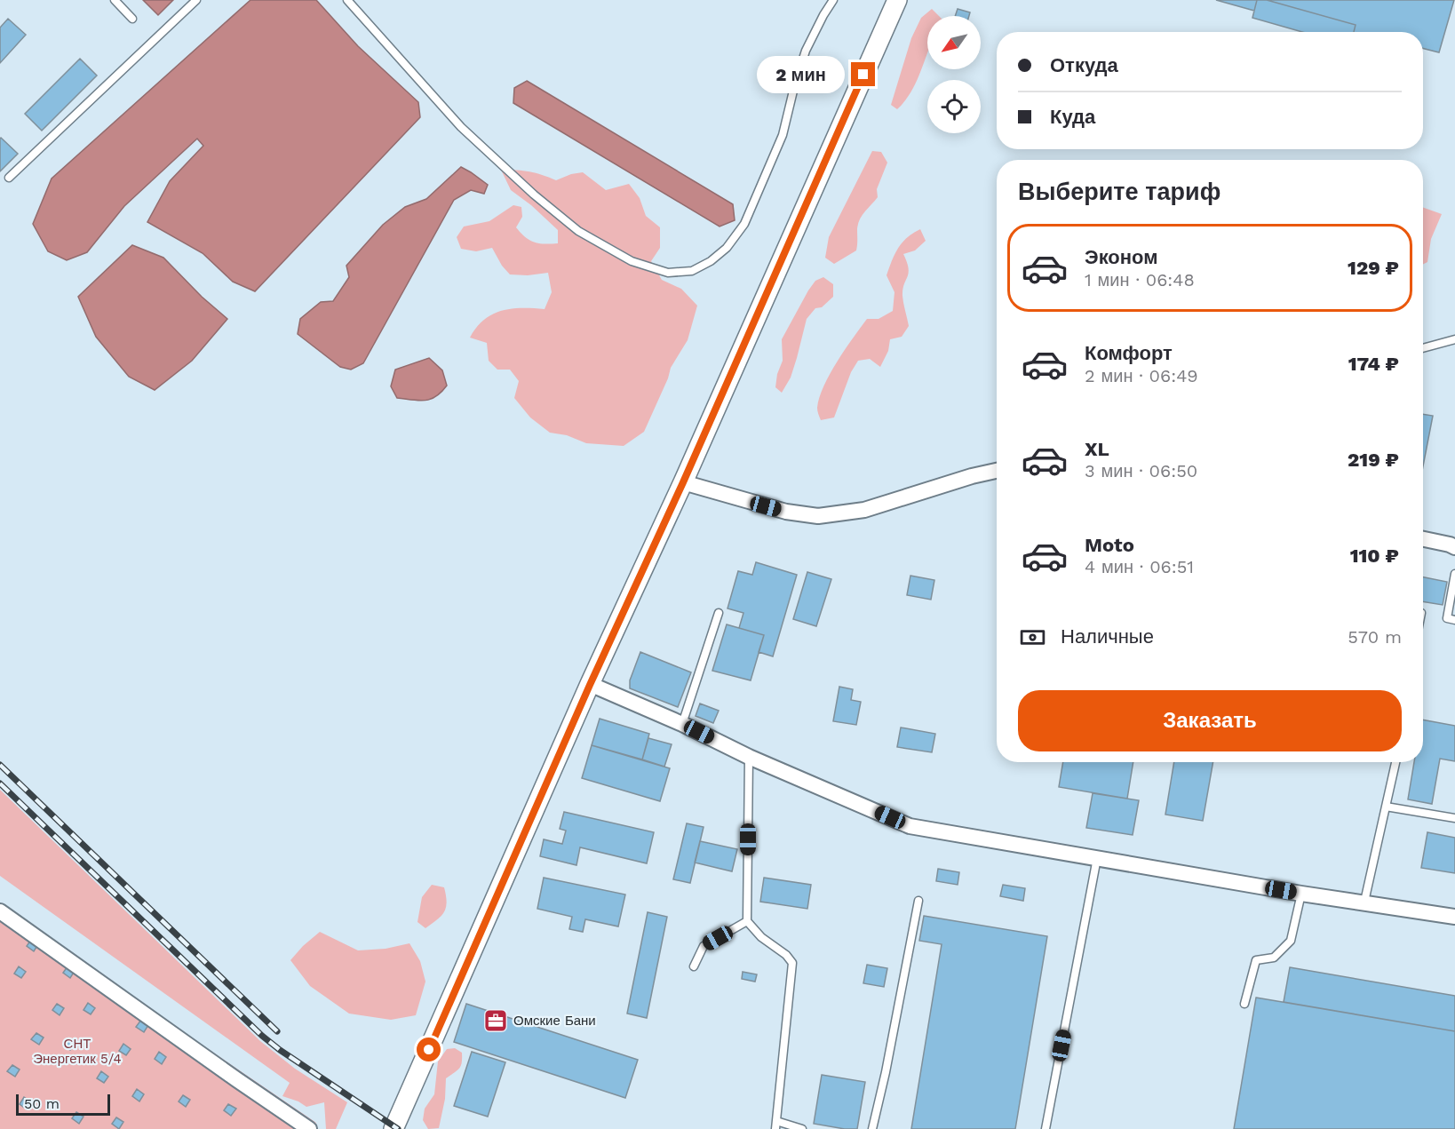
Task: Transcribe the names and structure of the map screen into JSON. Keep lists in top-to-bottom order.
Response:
{
  "parks": ["СНТ Энергетик 5/4"],
  "places": {
    "office": ["Омские Бани"]
  },
  "scale_bar": "50 m",
  "north": "bottom left",
  "page": {
    "banner": ["Откуда", "Куда"],
    "bubble": "2 мин",
    "heading": "Выберите тариф",
    "list": [
      {
        "name": "Эконом",
        "note": "1 мин · 06:48",
        "value": "129 ₽"
      },
      {
        "name": "Комфорт",
        "note": "2 мин · 06:49",
        "value": "174 ₽"
      },
      {
        "name": "XL",
        "note": "3 мин · 06:50",
        "value": "219 ₽"
      },
      {
        "name": "Moto",
        "note": "4 мин · 06:51",
        "value": "110 ₽"
      }
    ],
    "pay": ["Наличные", "570 m"],
    "buttons": "Заказать",
    "scale": "50 m"
  }
}
